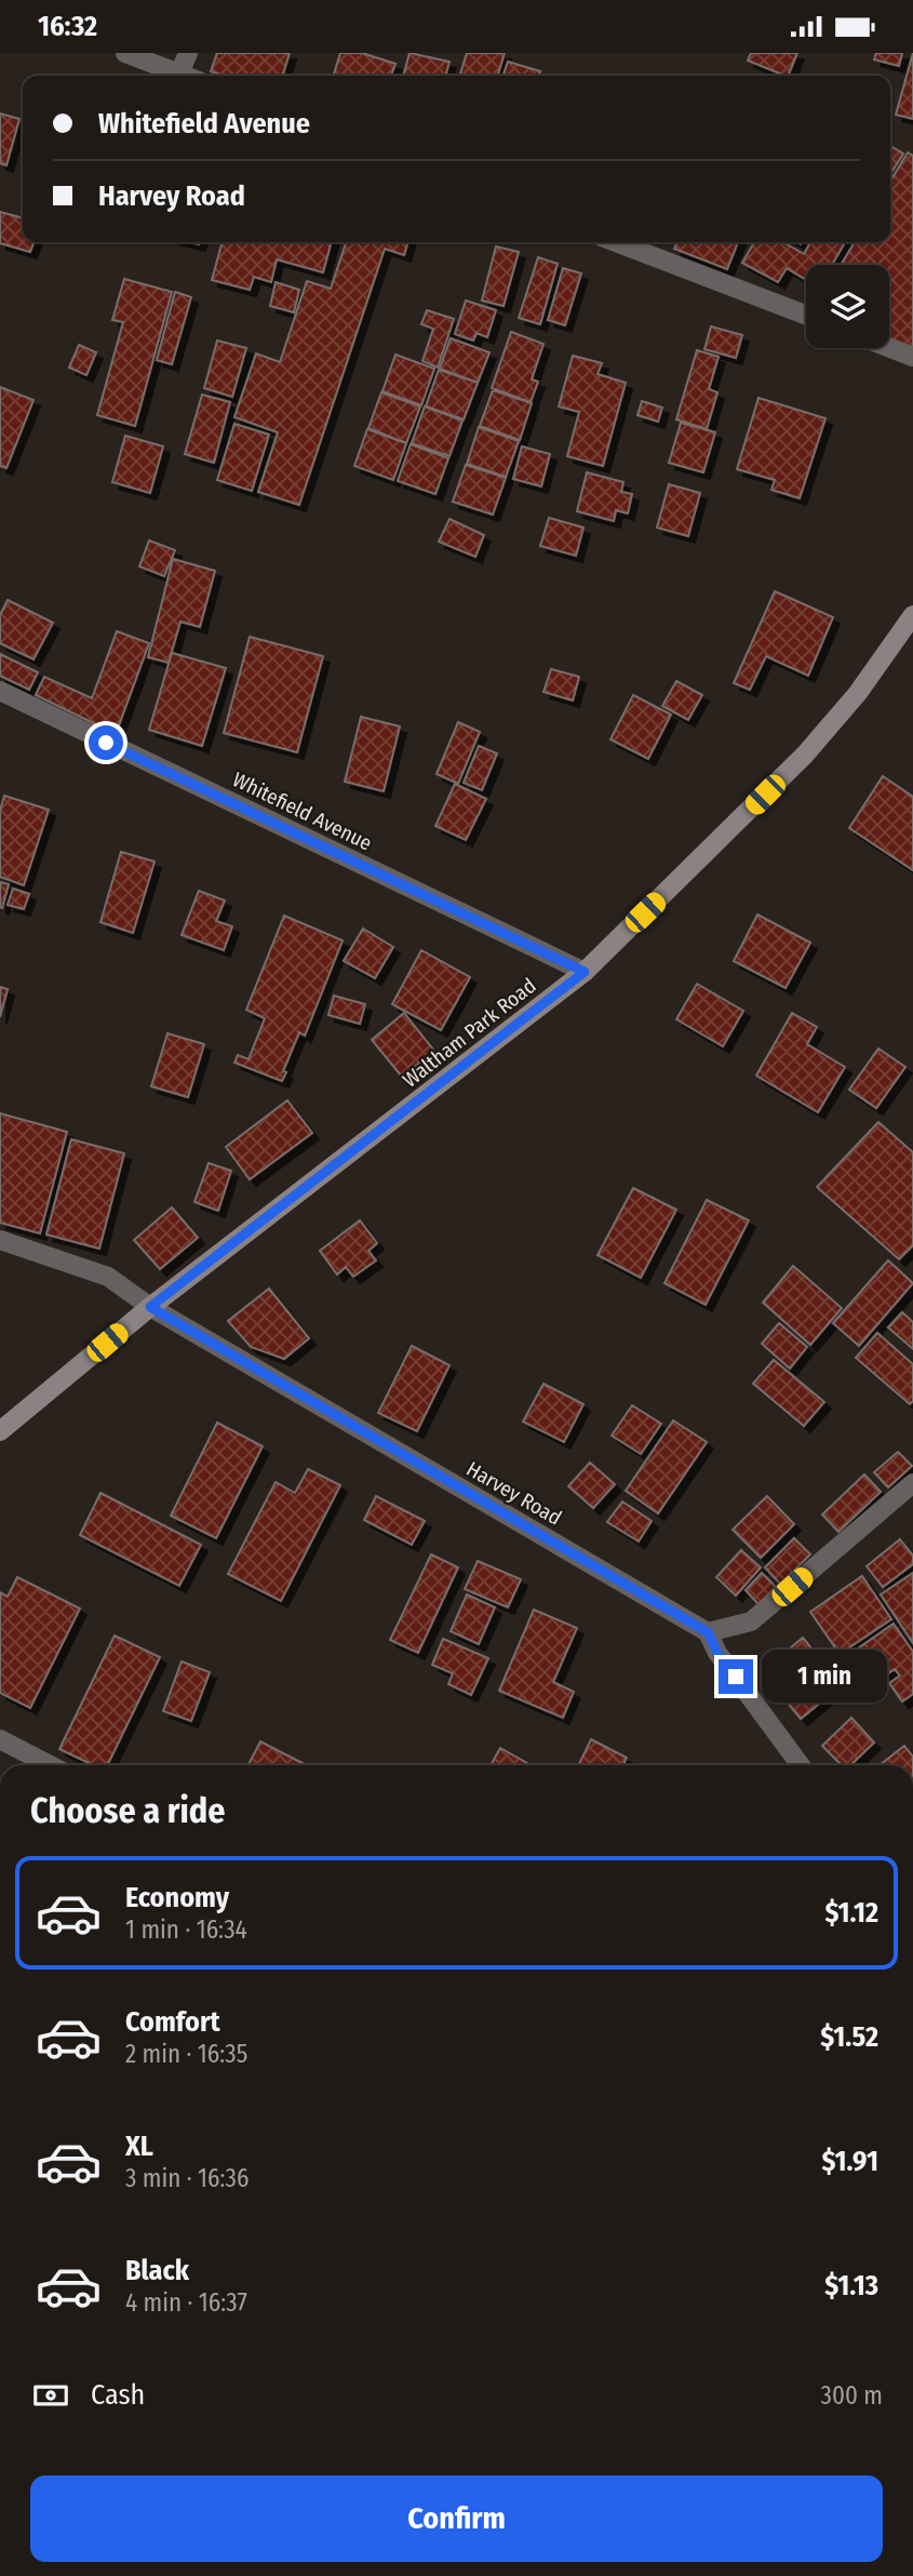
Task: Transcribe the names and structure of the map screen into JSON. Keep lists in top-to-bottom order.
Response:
{
  "streets": {
    "main road": ["Waltham Park Road"],
    "street": ["Whitefield Avenue", "Harvey Road"]
  },
  "crossings": [
    ["Whitefield Avenue", "Waltham Park Road"],
    ["Waltham Park Road", "Harvey Road"]
  ],
  "page": {
    "status": "16:32",
    "banner": ["Whitefield Avenue", "Harvey Road"],
    "bubble": "1 min",
    "heading": "Choose a ride",
    "list": [
      {
        "name": "Economy",
        "note": "1 min · 16:34",
        "value": "$1.12"
      },
      {
        "name": "Comfort",
        "note": "2 min · 16:35",
        "value": "$1.52"
      },
      {
        "name": "XL",
        "note": "3 min · 16:36",
        "value": "$1.91"
      },
      {
        "name": "Black",
        "note": "4 min · 16:37",
        "value": "$1.13"
      }
    ],
    "pay": ["Cash", "300 m"],
    "buttons": "Confirm"
  }
}
